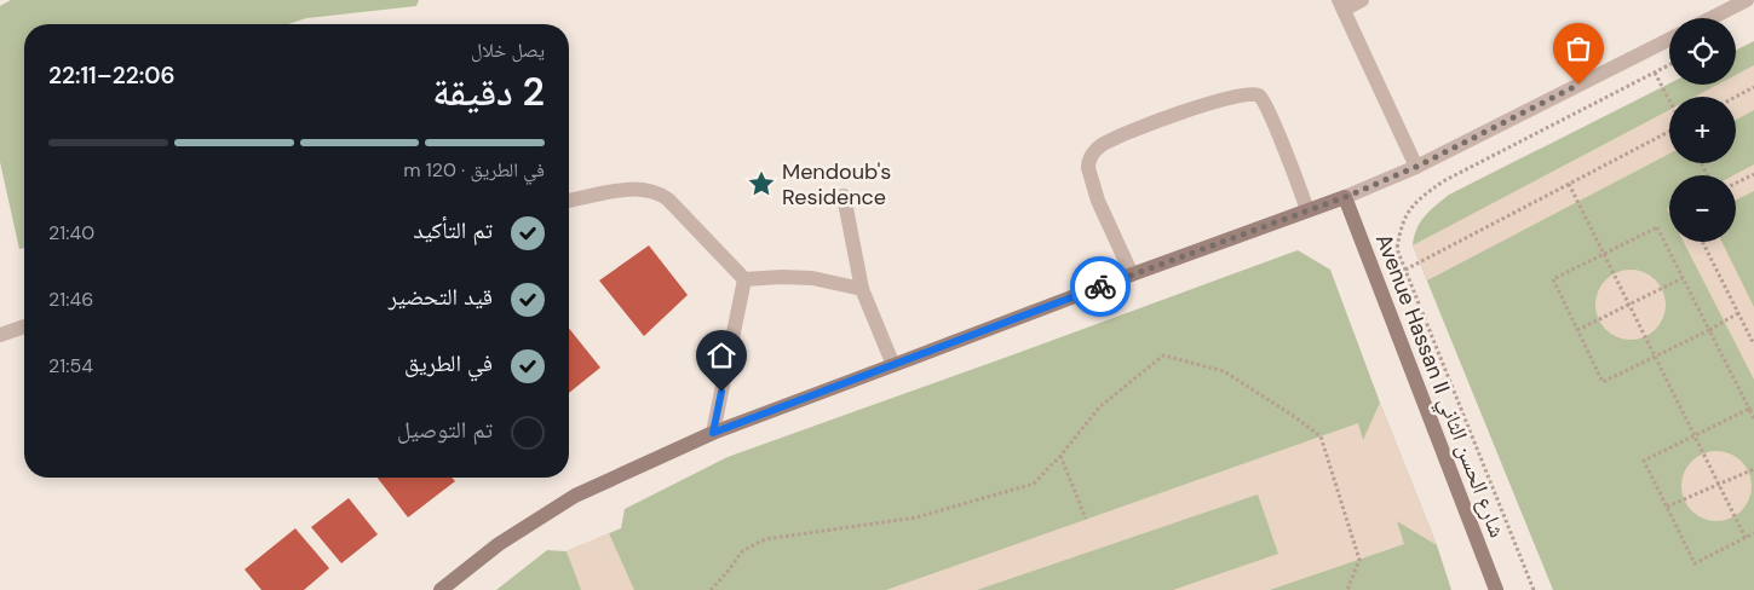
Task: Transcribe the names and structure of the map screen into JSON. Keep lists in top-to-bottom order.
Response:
{
  "streets": {
    "street": ["Avenue Hassan II شارع الحسن الثاني"]
  },
  "places": {
    "place": ["Mendoub's Residence"]
  },
  "page": {
    "map_buttons": ["+", "−"],
    "heading": ["2 دقيقة", "يصل خلال", "22:06–22:11"],
    "bar": "في الطريق · 120 m",
    "list": [
      ["تم التأكيد", "21:40"],
      ["قيد التحضير", "21:46"],
      ["في الطريق", "21:54"],
      "تم التوصيل"
    ]
  }
}
